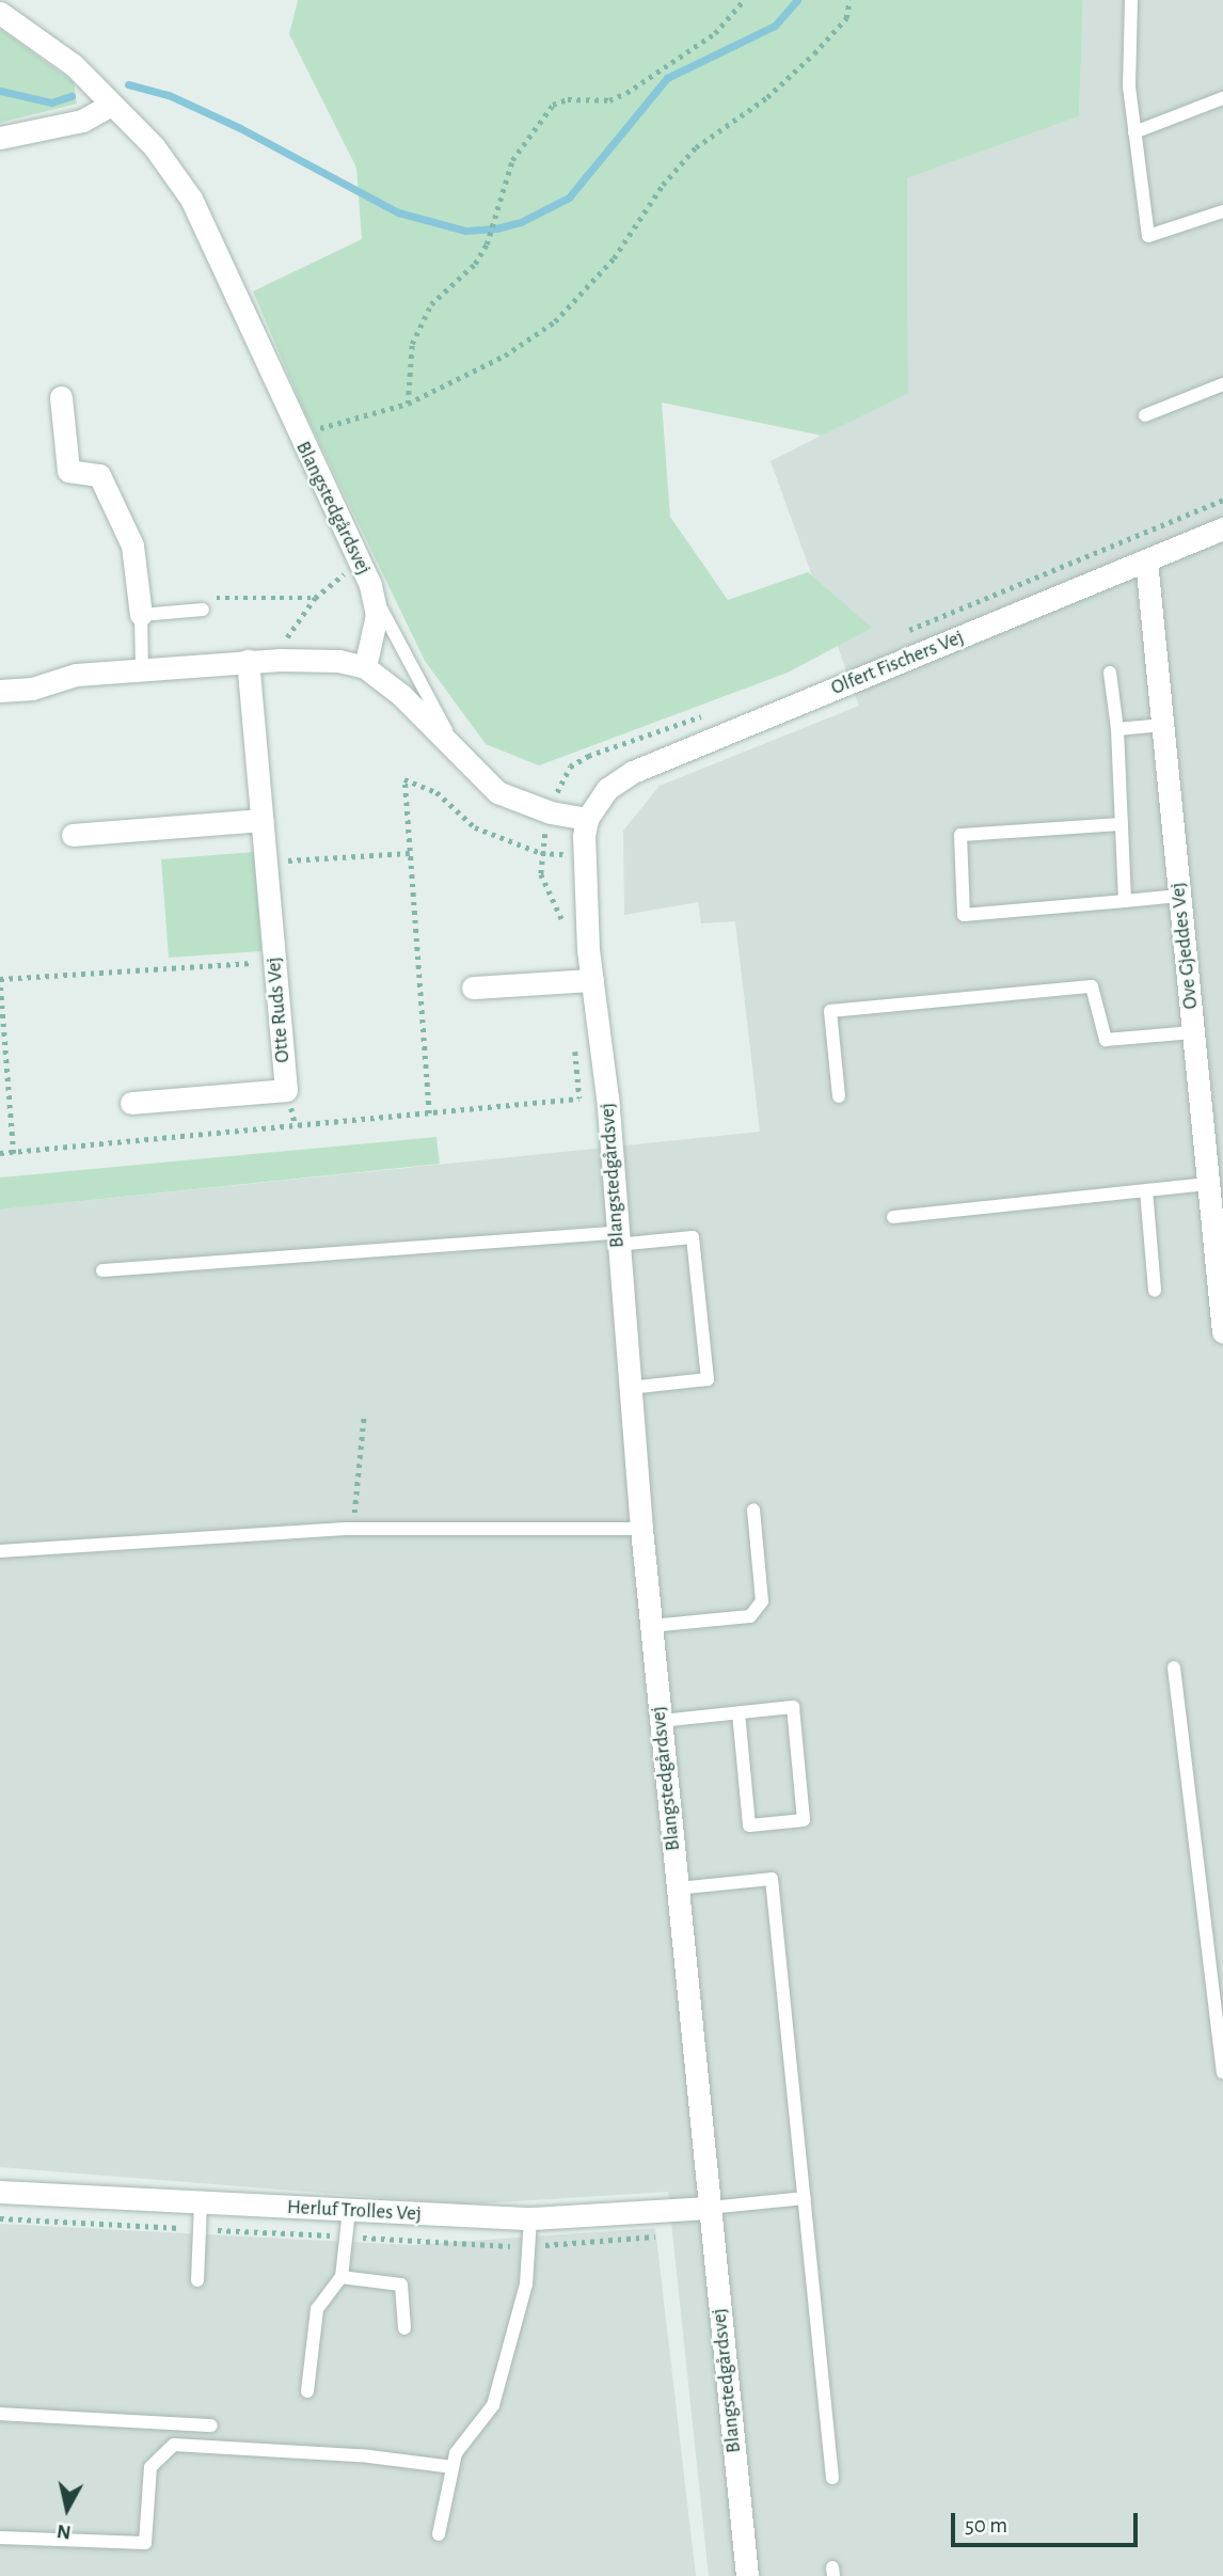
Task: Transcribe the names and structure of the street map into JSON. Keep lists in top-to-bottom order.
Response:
{
  "streets": {
    "street": [
      "Blangstedgårdsvej",
      "Olfert Fischers Vej",
      "Ove Gjeddes Vej",
      "Otte Ruds Vej",
      "Herluf Trolles Vej"
    ]
  },
  "crossings": [
    ["Blangstedgårdsvej", "Olfert Fischers Vej"],
    ["Blangstedgårdsvej", "Herluf Trolles Vej"],
    ["Olfert Fischers Vej", "Ove Gjeddes Vej"]
  ],
  "scale_bar": "50 m",
  "north": "bottom"
}
